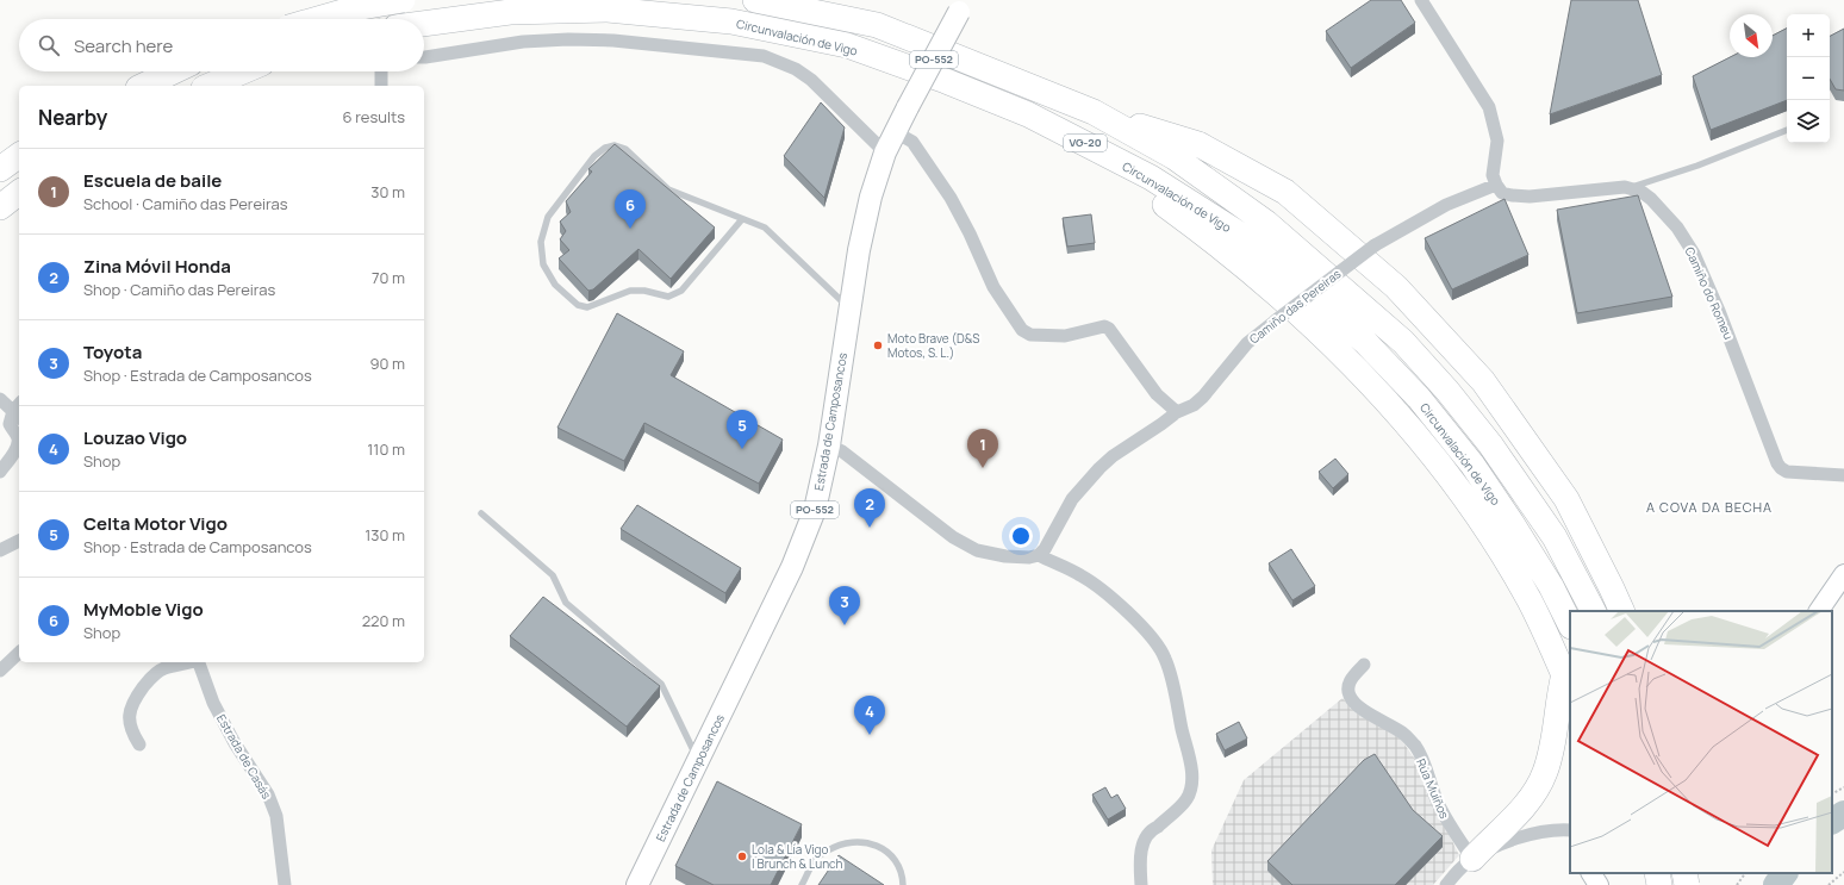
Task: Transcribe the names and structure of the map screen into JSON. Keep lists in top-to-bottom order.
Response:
{
  "streets": {
    "highway": ["Circunvalación de Vigo", "VG-20"],
    "main road": ["PO-552", "Estrada de Camposancos"],
    "street": [
      "Camiño do Romeu",
      "Camiño das Pereiras",
      "Estrada de Casás",
      "Rúa Muíños"
    ]
  },
  "crossings": [
    ["Camiño do Romeu", "Camiño das Pereiras"]
  ],
  "districts": ["A COVA DA BECHA"],
  "places": ["Moto Brave (D&S Motos, S. L.)", "Lola & Lía Vigo | Brunch & Lunch"],
  "north": "bottom right",
  "page": {
    "map_buttons": ["+", "−"],
    "search": "Search here",
    "heading": ["Nearby", "6 results"],
    "list": [
      {
        "mark": "1",
        "name": "Escuela de baile",
        "note": "School · Camiño das Pereiras",
        "value": "30 m"
      },
      {
        "mark": "2",
        "name": "Zina Móvil Honda",
        "note": "Shop · Camiño das Pereiras",
        "value": "70 m"
      },
      {
        "mark": "3",
        "name": "Toyota",
        "note": "Shop · Estrada de Camposancos",
        "value": "90 m"
      },
      {
        "mark": "4",
        "name": "Louzao Vigo",
        "note": "Shop",
        "value": "110 m"
      },
      {
        "mark": "5",
        "name": "Celta Motor Vigo",
        "note": "Shop · Estrada de Camposancos",
        "value": "130 m"
      },
      {
        "mark": "6",
        "name": "MyMoble Vigo",
        "note": "Shop",
        "value": "220 m"
      }
    ],
    "pins": [
      "6",
      "5",
      "1",
      "2",
      "3",
      "4"
    ]
  }
}
